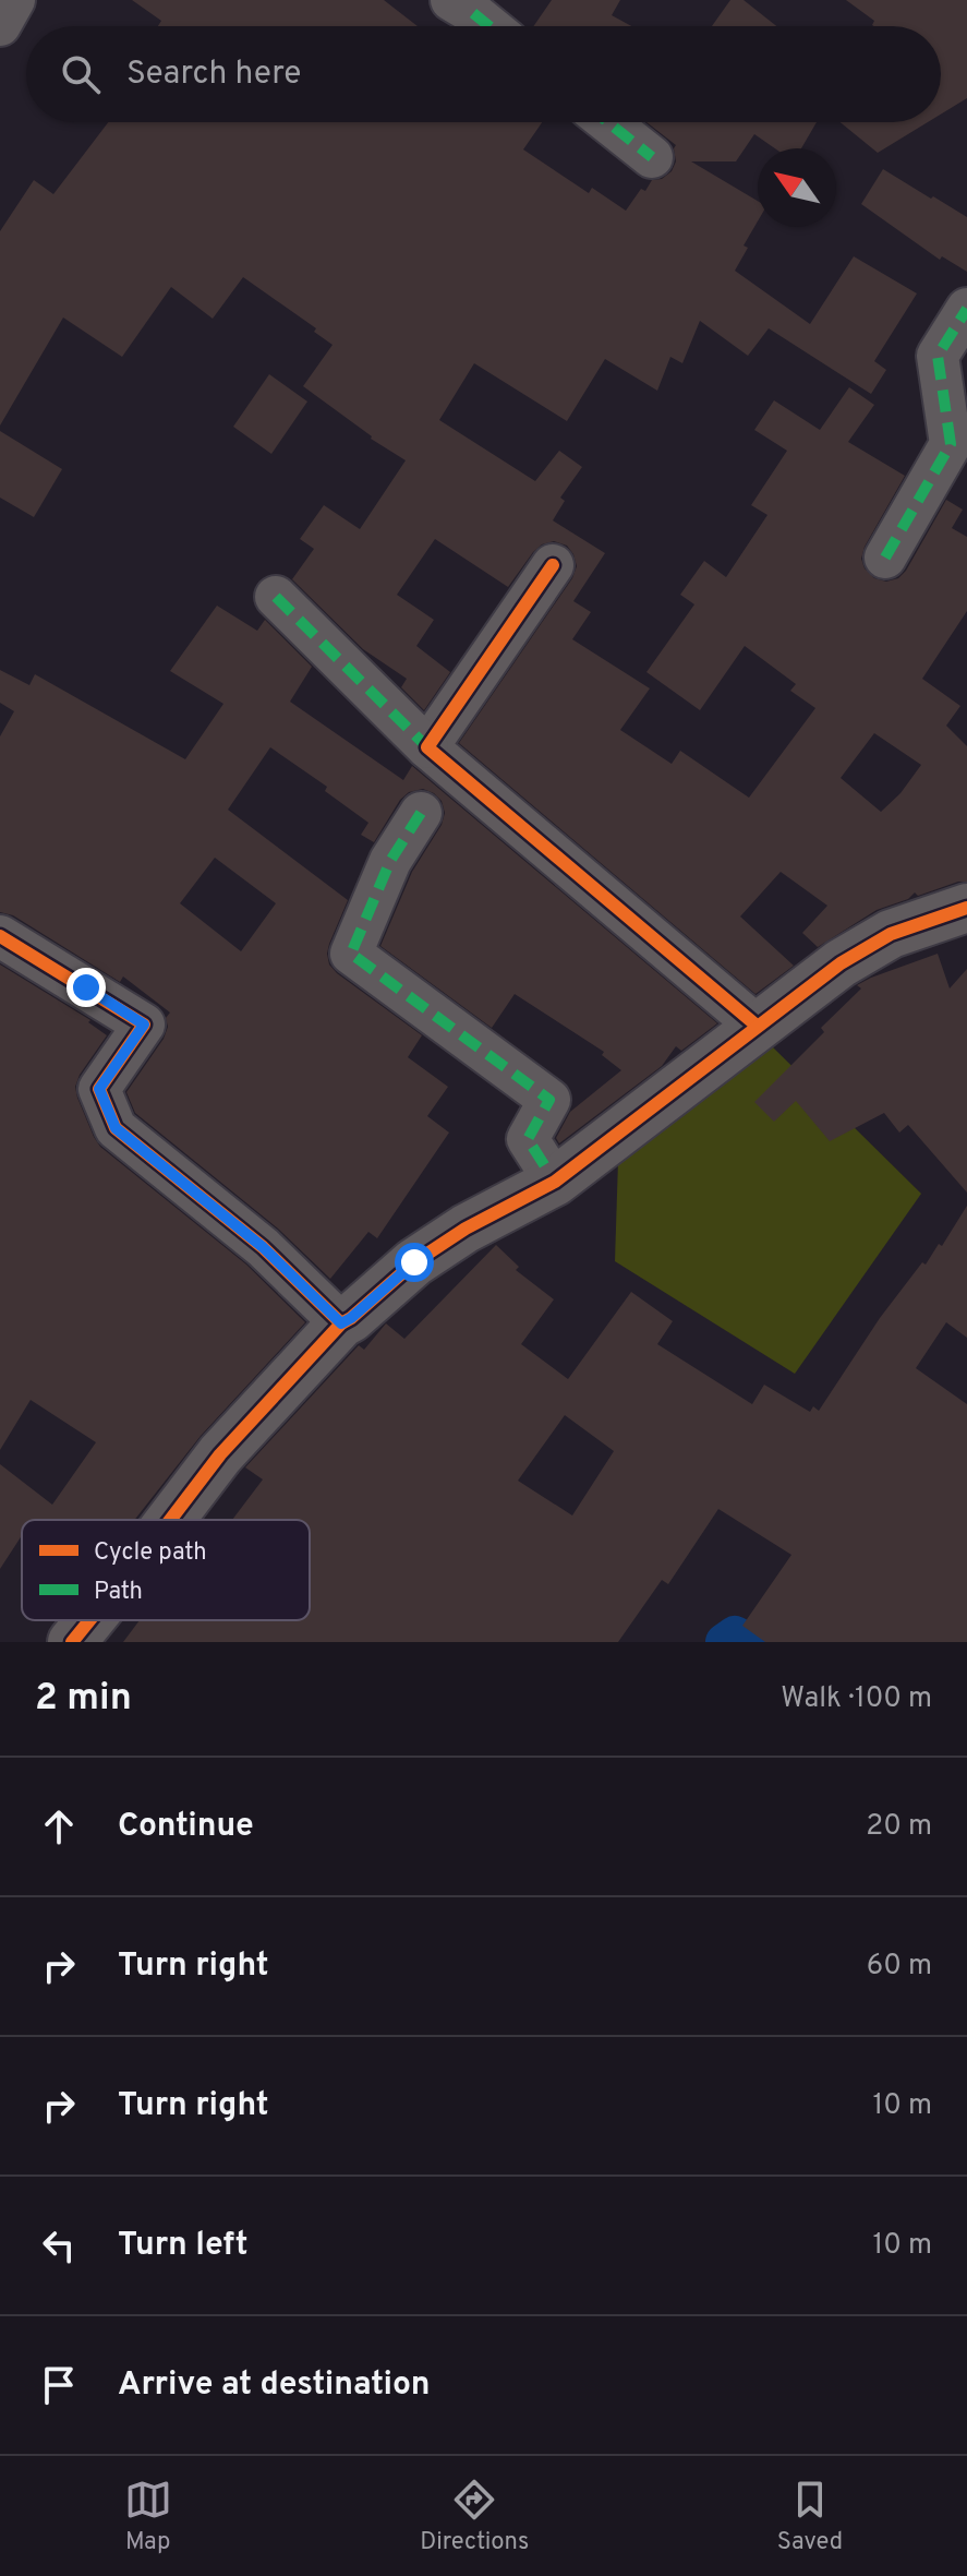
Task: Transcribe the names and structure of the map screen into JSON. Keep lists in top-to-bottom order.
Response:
{
  "legend": ["Cycle path", "Path"],
  "north": "top left",
  "page": {
    "search": "Search here",
    "heading": ["2 min", "Walk · 100 m"],
    "list": [
      ["Continue", "20 m"],
      ["Turn right", "60 m"],
      ["Turn right", "10 m"],
      ["Turn left", "10 m"],
      "Arrive at destination"
    ],
    "nav": ["Map", "Directions", "Saved"]
  }
}
